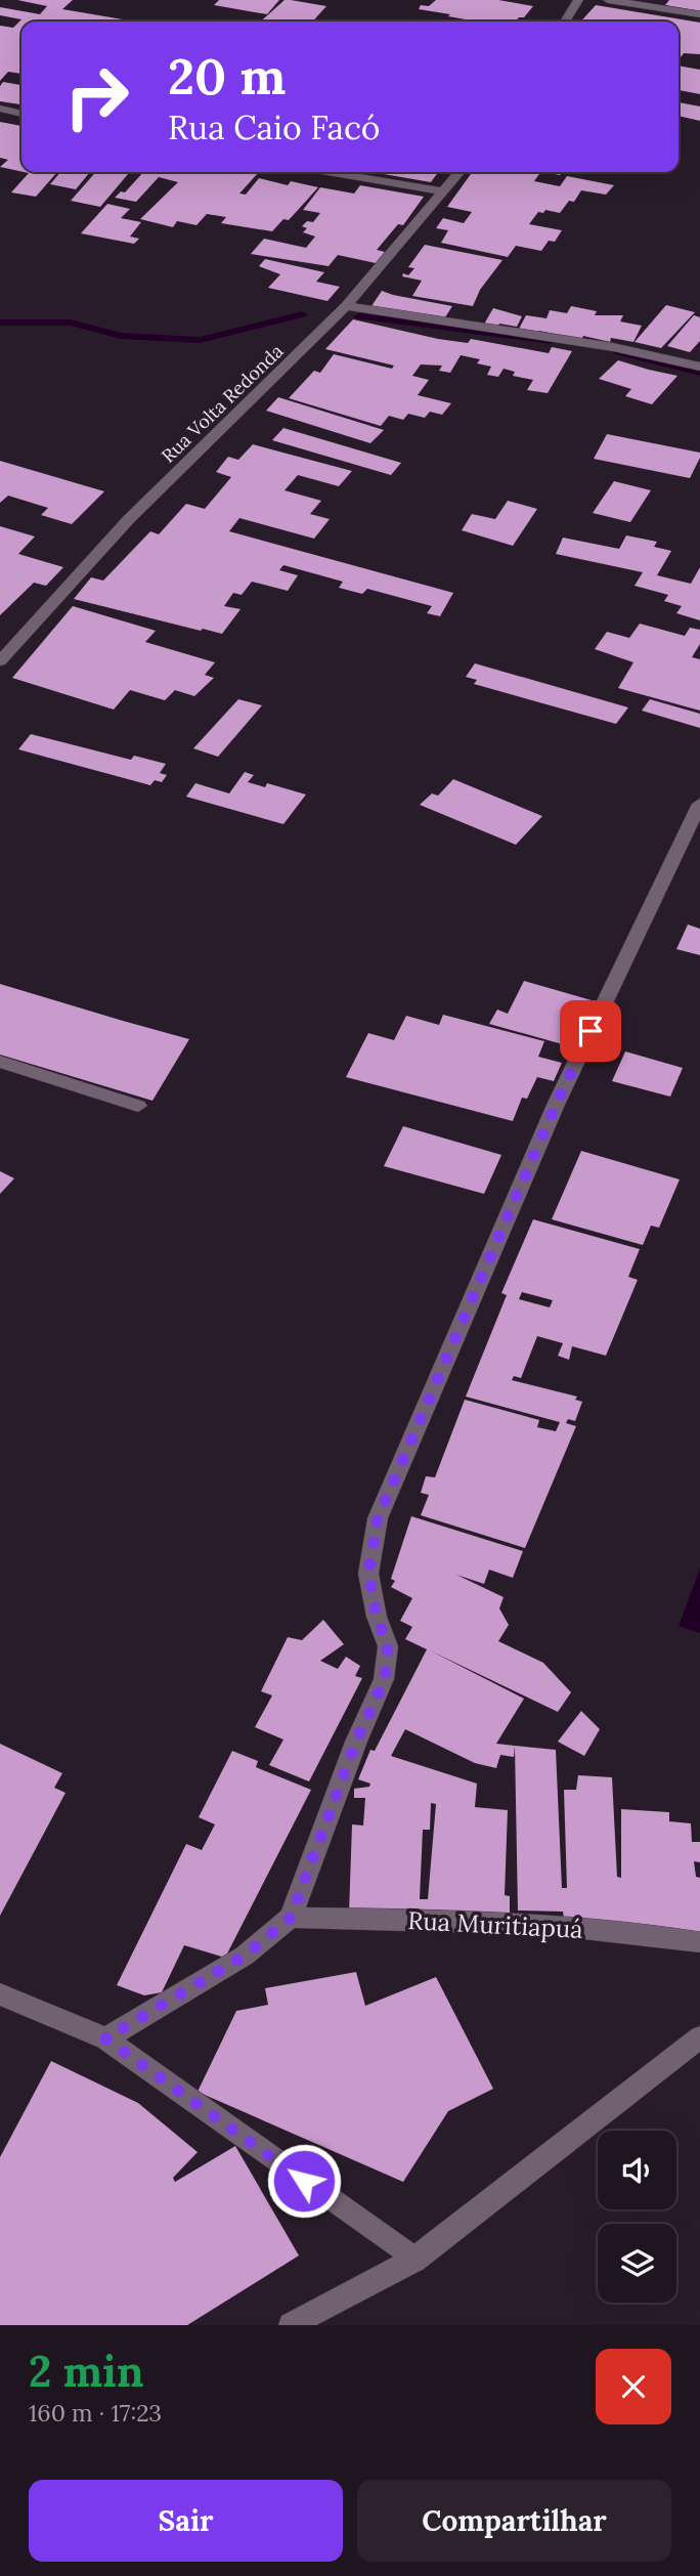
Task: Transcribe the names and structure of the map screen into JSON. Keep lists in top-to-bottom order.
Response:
{
  "streets": {
    "street": ["Rua Volta Redonda", "Rua Muritiapuá"]
  },
  "page": {
    "turn": ["20 m", "Rua Caio Facó"],
    "heading": ["2 min", "160 m · 17:23"],
    "buttons": ["Sair", "Compartilhar"]
  }
}
